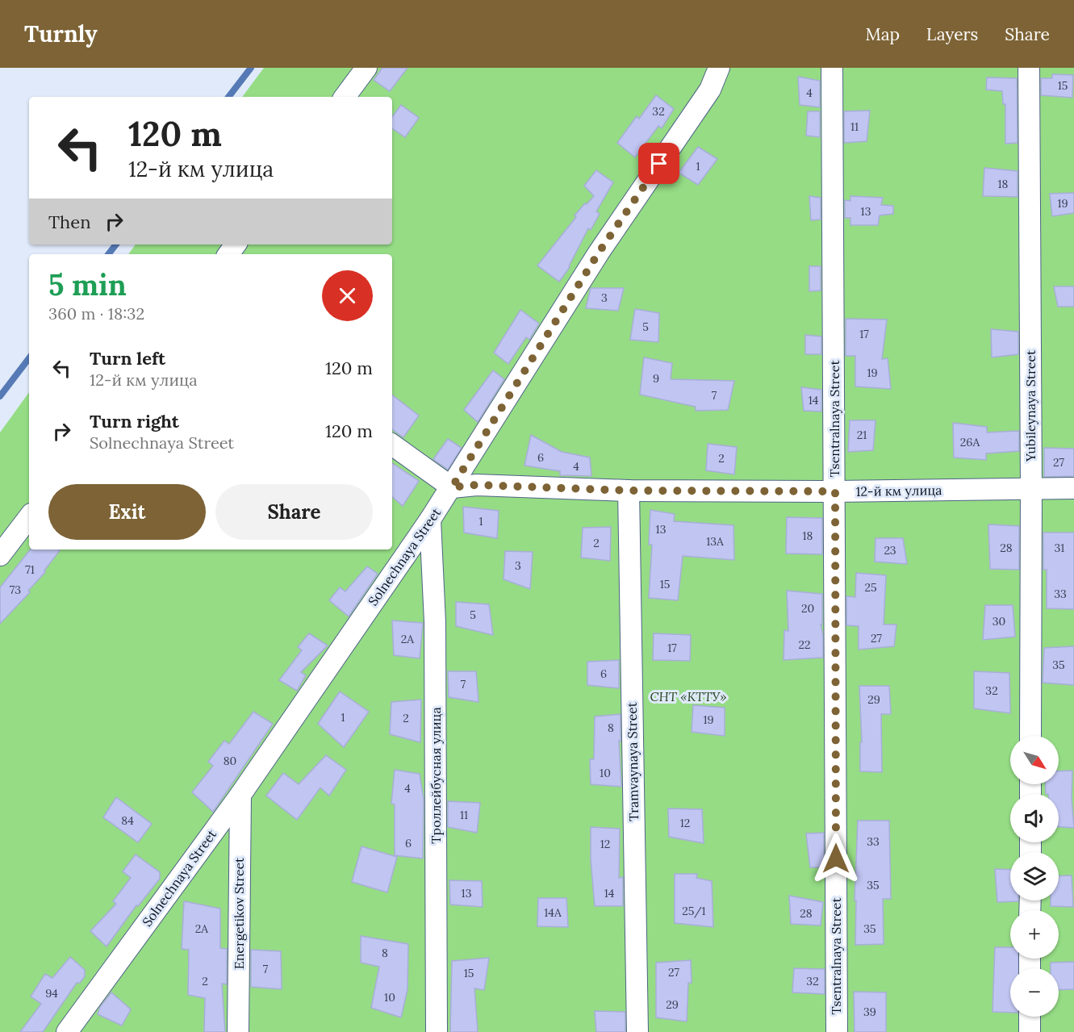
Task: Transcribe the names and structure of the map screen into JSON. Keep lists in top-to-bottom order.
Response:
{
  "streets": {
    "street": [
      "Yubileynaya Street",
      "Tsentralnaya Street",
      "12-й км улица",
      "Solnechnaya Street",
      "Tramvaynaya Street",
      "Троллейбусная улица",
      "Energetikov Street"
    ]
  },
  "crossings": [
    ["Yubileynaya Street", "12-й км улица"],
    ["Tsentralnaya Street", "12-й км улица"],
    ["12-й км улица", "Solnechnaya Street"],
    ["12-й км улица", "Tramvaynaya Street"],
    ["Solnechnaya Street", "Троллейбусная улица"],
    ["Solnechnaya Street", "Energetikov Street"]
  ],
  "parks": ["СНТ «КТТУ»"],
  "house_numbers": [
    "15",
    "4",
    "32",
    "11",
    "1",
    "18",
    "19",
    "13",
    "3",
    "5",
    "17",
    "19",
    "9",
    "7",
    "14",
    "21",
    "26А",
    "6",
    "2",
    "27",
    "4",
    "1",
    "13",
    "18",
    "13А",
    "2",
    "28",
    "31",
    "23",
    "3",
    "71",
    "15",
    "25",
    "73",
    "33",
    "20",
    "5",
    "30",
    "27",
    "2А",
    "22",
    "17",
    "35",
    "6",
    "7",
    "32",
    "29",
    "1",
    "2",
    "19",
    "8",
    "80",
    "10",
    "4",
    "11",
    "84",
    "12",
    "33",
    "6",
    "12",
    "35",
    "13",
    "14",
    "25/1",
    "14А",
    "28",
    "2А",
    "35",
    "8",
    "7",
    "27",
    "15",
    "2",
    "32",
    "94",
    "10",
    "29",
    "39"
  ],
  "north": "bottom right",
  "page": {
    "header": "Turnly",
    "nav": ["Map", "Layers", "Share"],
    "turn": ["120 m", "12-й км улица"],
    "then": "Then",
    "heading": ["5 min", "360 m · 18:32"],
    "list": [
      {
        "name": "Turn left",
        "note": "12-й км улица",
        "value": "120 m"
      },
      {
        "name": "Turn right",
        "note": "Solnechnaya Street",
        "value": "120 m"
      }
    ],
    "buttons": ["Exit", "Share"],
    "map_buttons": ["+", "−"]
  }
}
